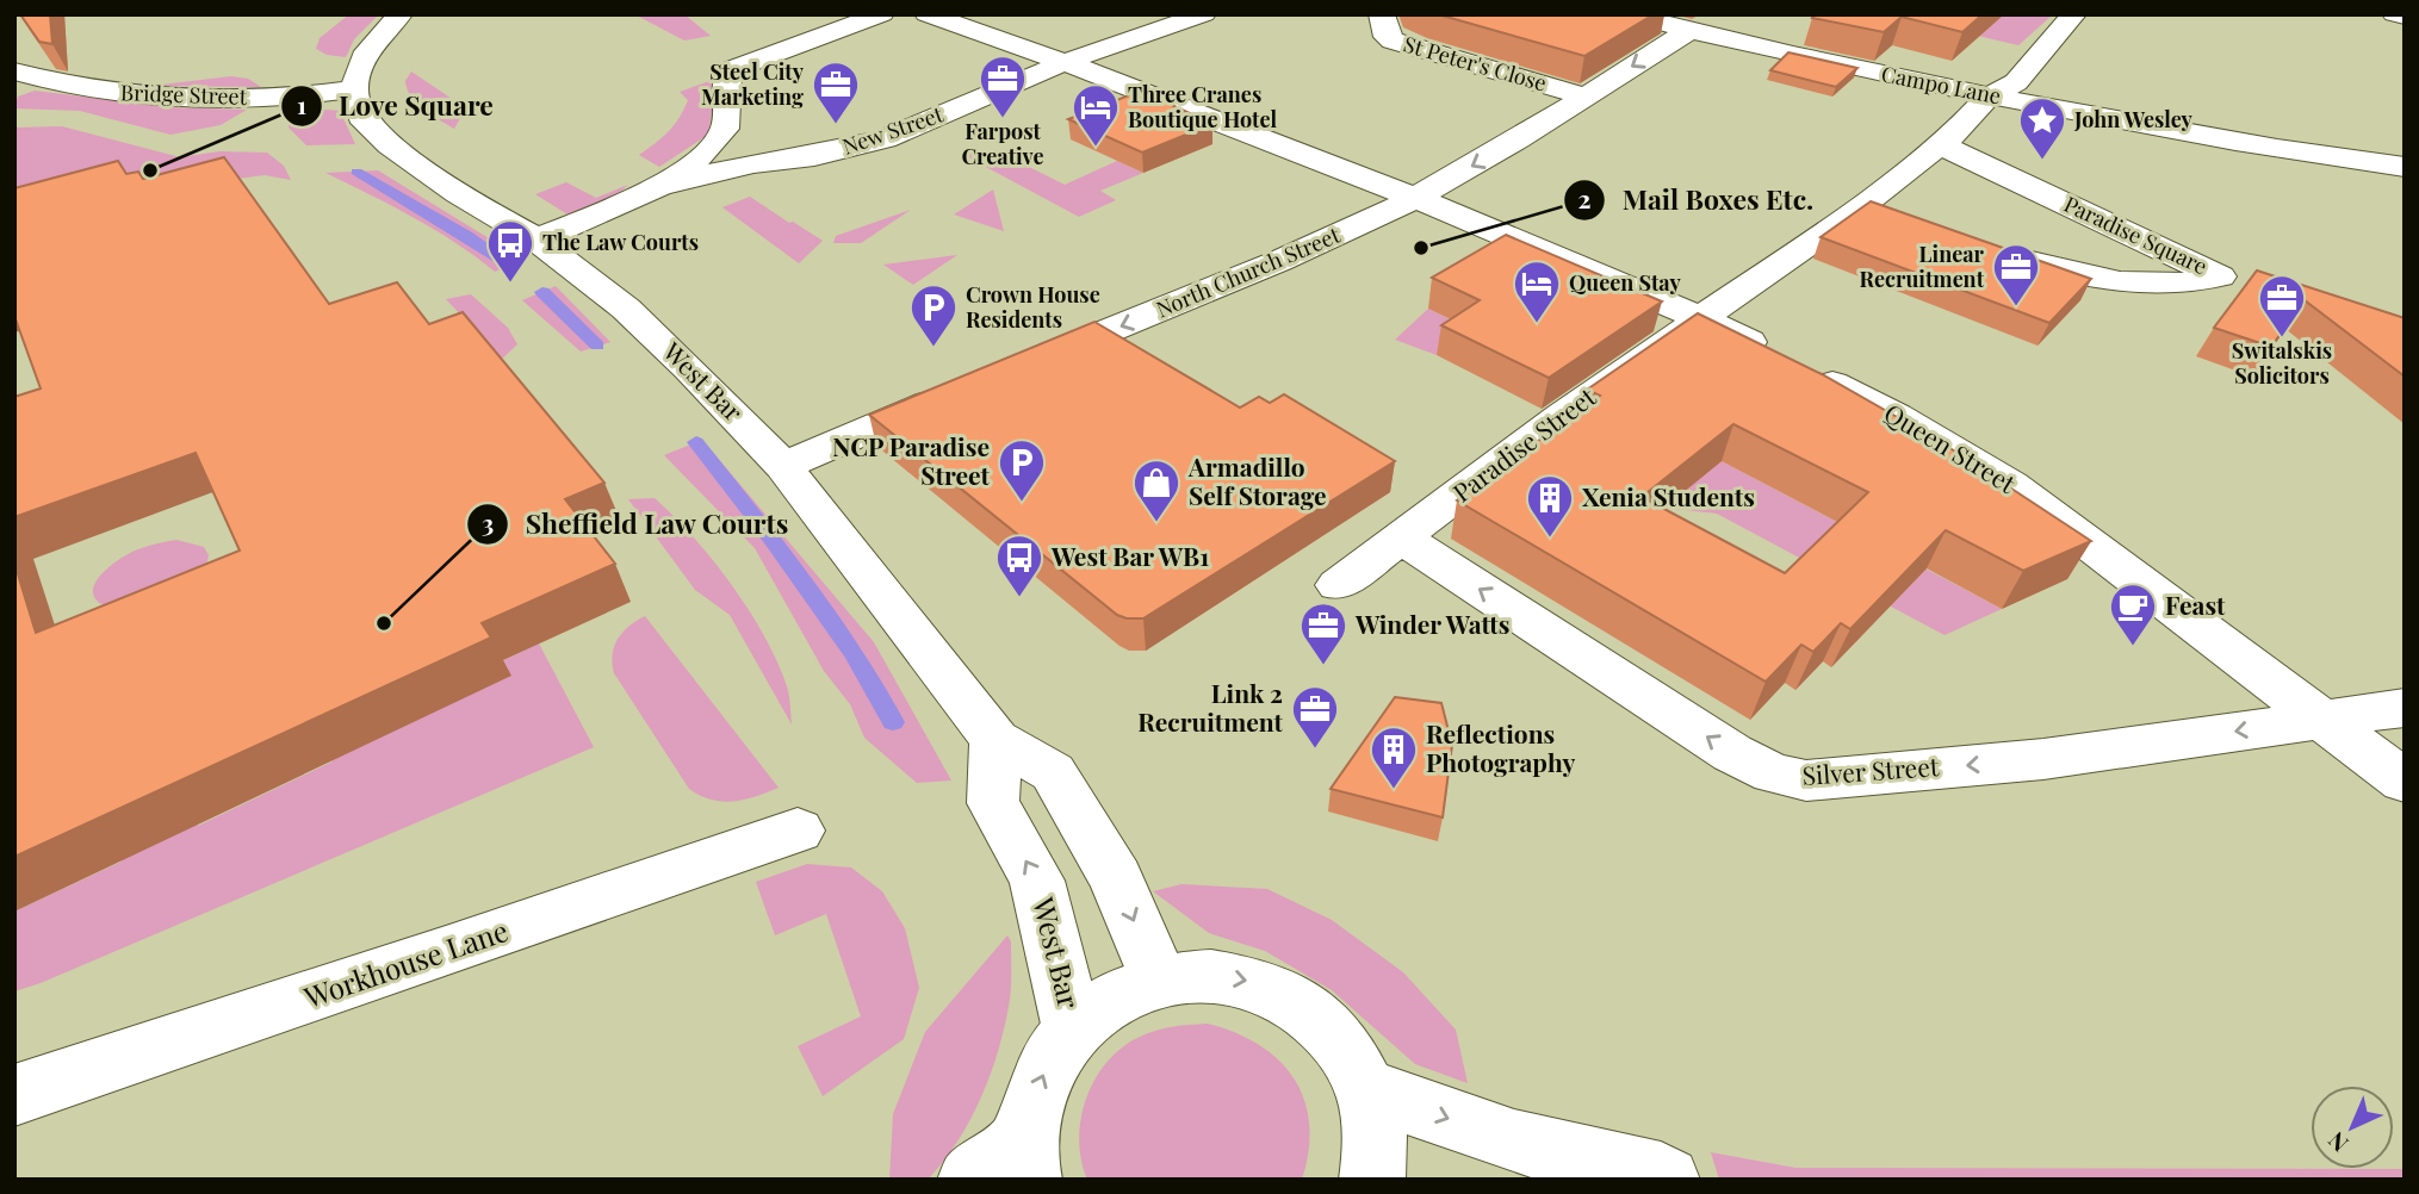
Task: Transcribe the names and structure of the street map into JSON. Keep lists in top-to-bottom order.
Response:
{
  "streets": {
    "street": [
      "St Peter's Close",
      "Campo Lane",
      "Bridge Street",
      "New Street",
      "Paradise Square",
      "North Church Street",
      "West Bar",
      "Paradise Street",
      "Queen Street",
      "Silver Street",
      "Workhouse Lane"
    ]
  },
  "crossings": [
    ["St Peter's Close", "North Church Street"],
    ["Campo Lane", "North Church Street"],
    ["Campo Lane", "Paradise Street"],
    ["Bridge Street", "West Bar"],
    ["New Street", "Queen Street"],
    ["Paradise Square", "Paradise Street"],
    ["North Church Street", "Queen Street"],
    ["Paradise Street", "Queen Street"],
    ["Paradise Street", "Silver Street"],
    ["Queen Street", "Silver Street"]
  ],
  "one_way": ["North Church Street", "Silver Street"],
  "places": {
    "office": [
      "Farpost Creative",
      "Steel City Marketing",
      "Linear Recruitment",
      "Switalskis Solicitors",
      "Winder Watts",
      "Link 2 Recruitment"
    ],
    "hotel": ["Three Cranes Boutique Hotel", "Queen Stay"],
    "place": ["John Wesley"],
    "other": ["Love Square", "Mail Boxes Etc.", "Sheffield Law Courts"],
    "bus stop": ["The Law Courts", "West Bar WB1"],
    "parking": ["Crown House Residents", "NCP Paradise Street"],
    "shop": ["Armadillo Self Storage"],
    "building": ["Xenia Students", "Reflections Photography"],
    "cafe": ["Feast"]
  },
  "north": "bottom left"
}
